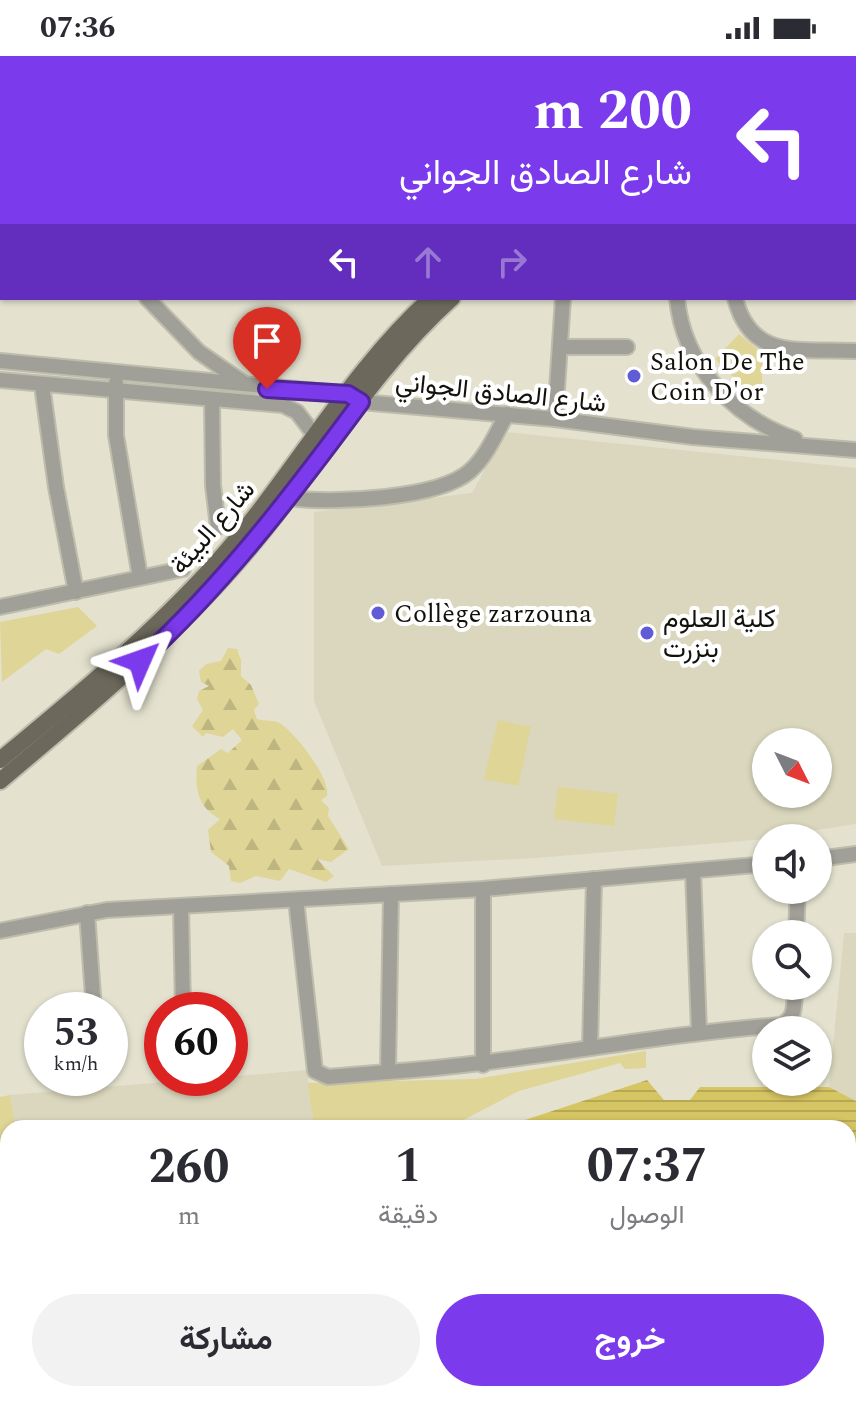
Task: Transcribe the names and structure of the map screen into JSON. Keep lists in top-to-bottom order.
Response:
{
  "streets": {
    "main road": ["شارع البيئة"],
    "street": ["شارع الصادق الجواني"]
  },
  "crossings": [
    ["شارع الصادق الجواني", "شارع البيئة"]
  ],
  "places": ["Salon De The Coin D'or", "Collège zarzouna", "كلية العلوم بنزرت"],
  "north": "bottom right",
  "page": {
    "status": "07:36",
    "turn": ["200 m", "شارع الصادق الجواني"],
    "speed": "53 km/h",
    "limit": "60",
    "eta": [
      "07:37",
      "الوصول",
      "1",
      "دقيقة",
      "260",
      "m"
    ],
    "buttons": ["خروج", "مشاركة"]
  }
}
